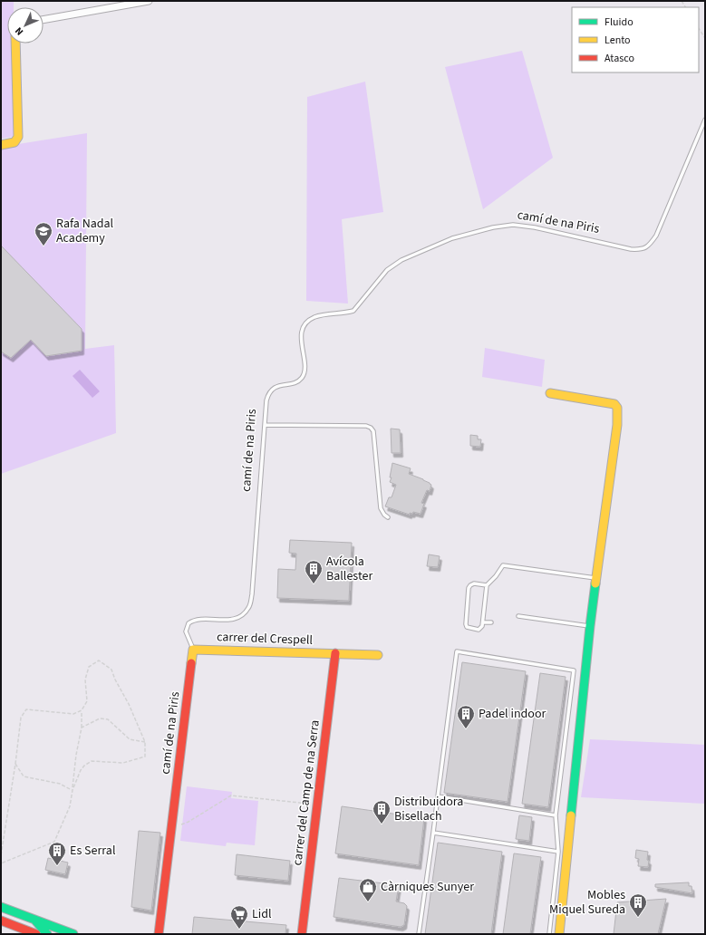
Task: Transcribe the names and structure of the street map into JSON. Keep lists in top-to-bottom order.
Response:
{
  "streets": {
    "street": ["camí de na Piris", "carrer del Crespell", "carrer del Camp de na Serra"]
  },
  "crossings": [
    ["camí de na Piris", "carrer del Crespell"],
    ["carrer del Crespell", "carrer del Camp de na Serra"]
  ],
  "places": {
    "school or university": ["Rafa Nadal Academy"],
    "building": [
      "Avícola Ballester",
      "Padel indoor",
      "Distribuidora Bisellach",
      "Es Serral",
      "Mobles Miquel Sureda"
    ],
    "shop": ["Càrniques Sunyer"],
    "supermarket": ["Lidl"]
  },
  "legend": ["Fluido", "Lento", "Atasco"],
  "north": "bottom left"
}
